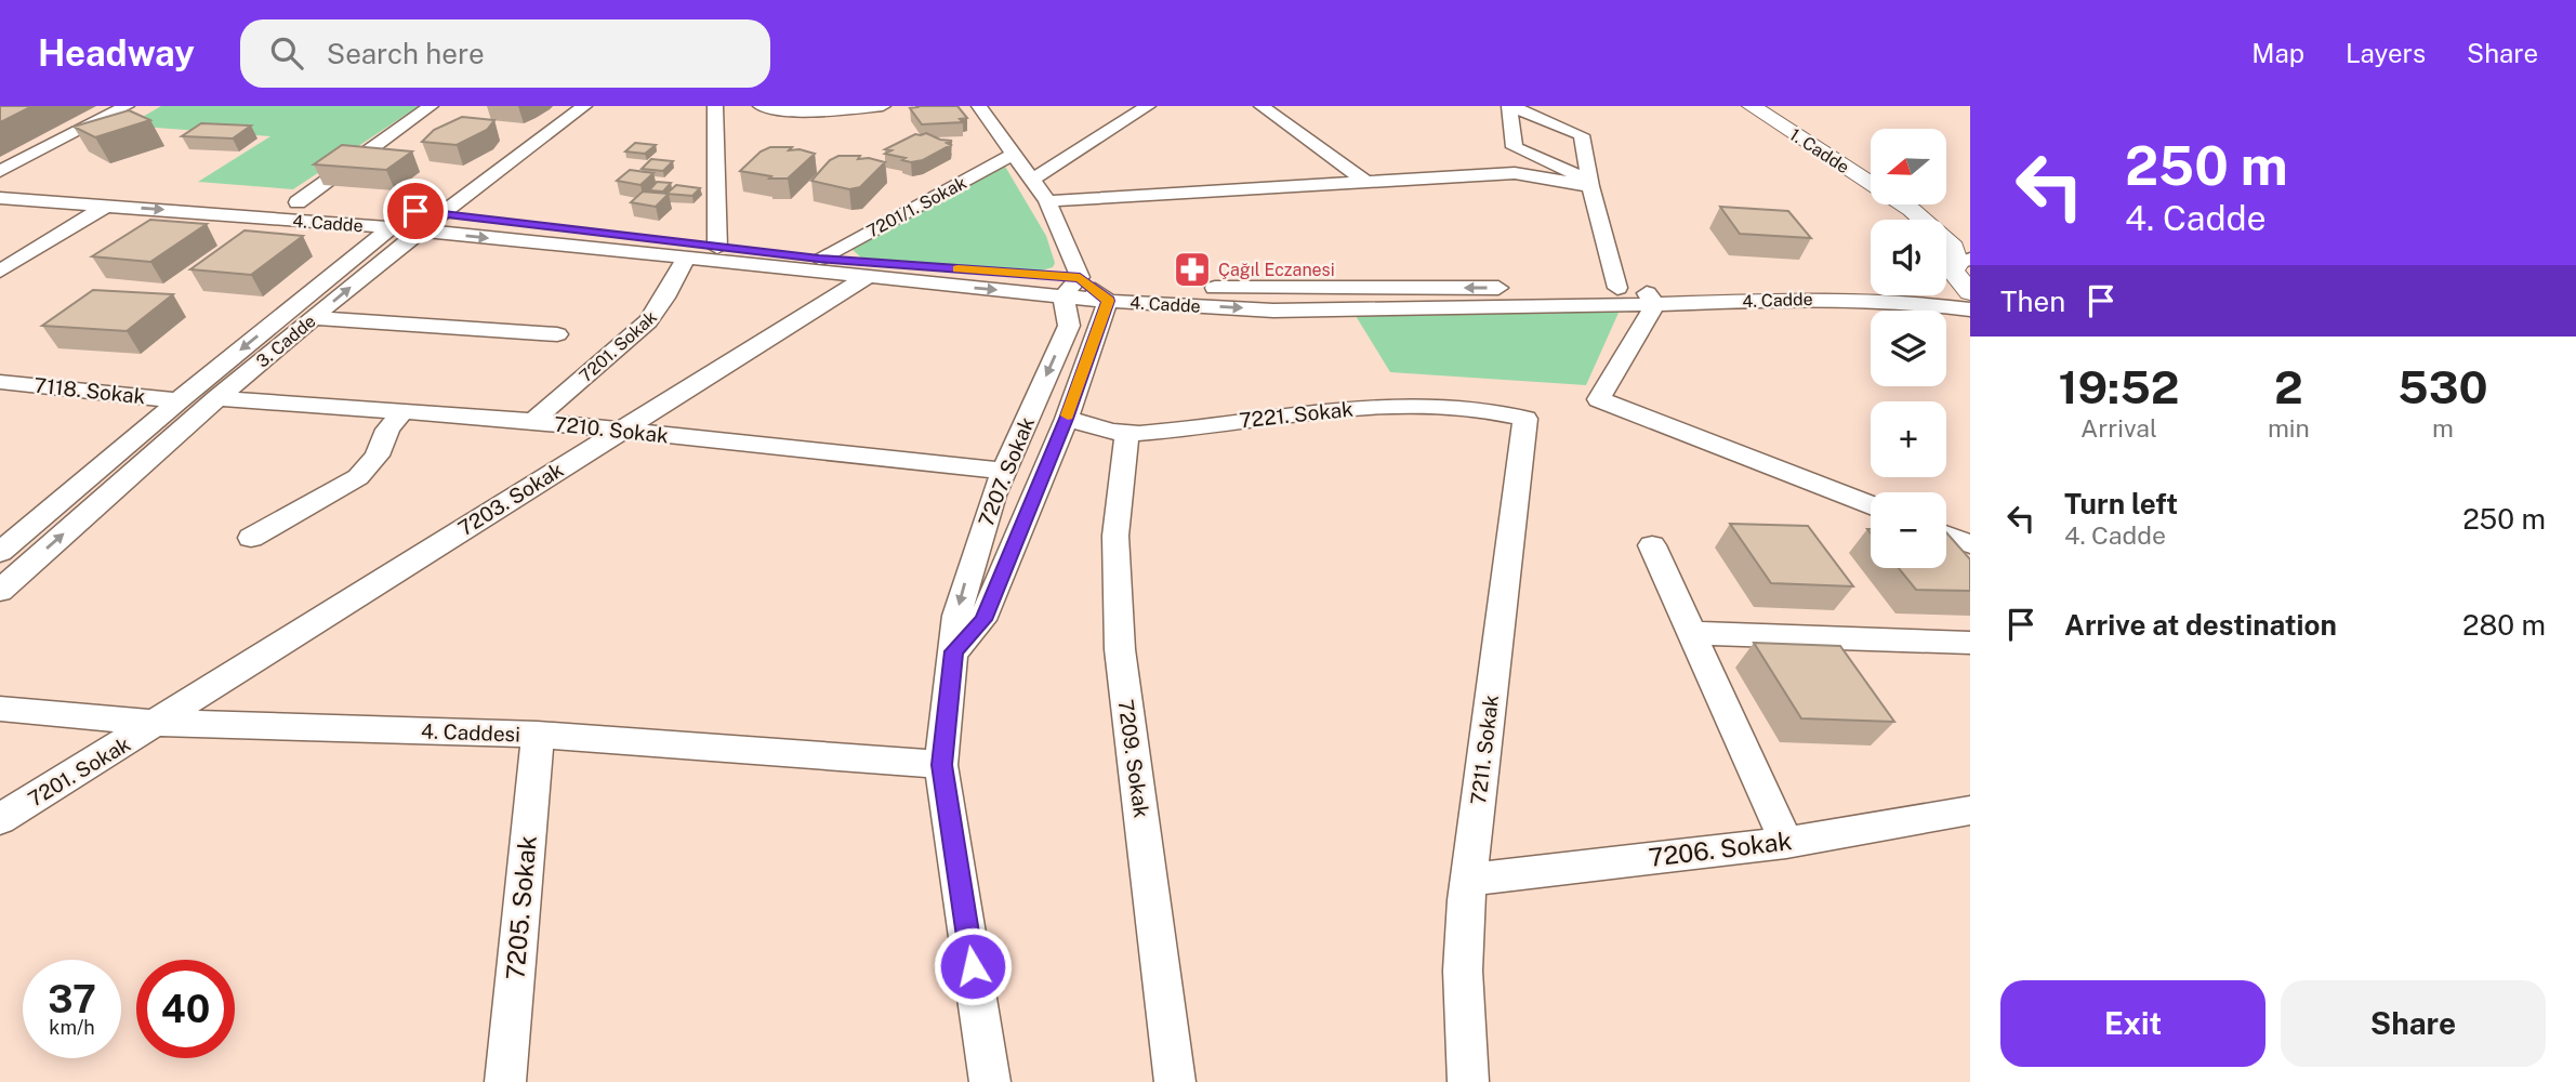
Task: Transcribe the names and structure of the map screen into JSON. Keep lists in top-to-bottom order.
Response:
{
  "streets": {
    "main road": ["1. Cadde"],
    "street": [
      "7201/1. Sokak",
      "4. Cadde",
      "3. Cadde",
      "7201. Sokak",
      "7118. Sokak",
      "7221. Sokak",
      "7210. Sokak",
      "7207. Sokak",
      "7203. Sokak",
      "4. Caddesi",
      "7211. Sokak",
      "7209. Sokak",
      "7206. Sokak",
      "7205. Sokak"
    ]
  },
  "crossings": [
    ["7201/1. Sokak", "4. Cadde"],
    ["4. Cadde", "3. Cadde"],
    ["4. Cadde", "7201. Sokak"],
    ["4. Cadde", "7207. Sokak"],
    ["4. Cadde", "7203. Sokak"],
    ["3. Cadde", "7118. Sokak"],
    ["3. Cadde", "7210. Sokak"],
    ["7201. Sokak", "7210. Sokak"],
    ["7201. Sokak", "7203. Sokak"],
    ["7201. Sokak", "4. Caddesi"],
    ["7221. Sokak", "7207. Sokak"],
    ["7221. Sokak", "7211. Sokak"],
    ["7221. Sokak", "7209. Sokak"],
    ["7210. Sokak", "7207. Sokak"],
    ["7210. Sokak", "7203. Sokak"],
    ["7207. Sokak", "4. Caddesi"],
    ["7203. Sokak", "4. Caddesi"],
    ["4. Caddesi", "7205. Sokak"],
    ["7211. Sokak", "7206. Sokak"]
  ],
  "places": {
    "pharmacy": ["Çağıl Eczanesi"]
  },
  "north": "left",
  "page": {
    "header": "Headway",
    "search": "Search here",
    "nav": ["Map", "Layers", "Share"],
    "turn": ["250 m", "4. Cadde"],
    "map_buttons": ["+", "−"],
    "then": "Then",
    "eta": [
      "19:52",
      "Arrival",
      "2",
      "min",
      "530",
      "m"
    ],
    "list": [
      {
        "name": "Turn left",
        "note": "4. Cadde",
        "value": "250 m"
      },
      {
        "name": "Arrive at destination",
        "value": "280 m"
      }
    ],
    "speed": "37 km/h",
    "limit": "40",
    "buttons": ["Exit", "Share"]
  }
}
